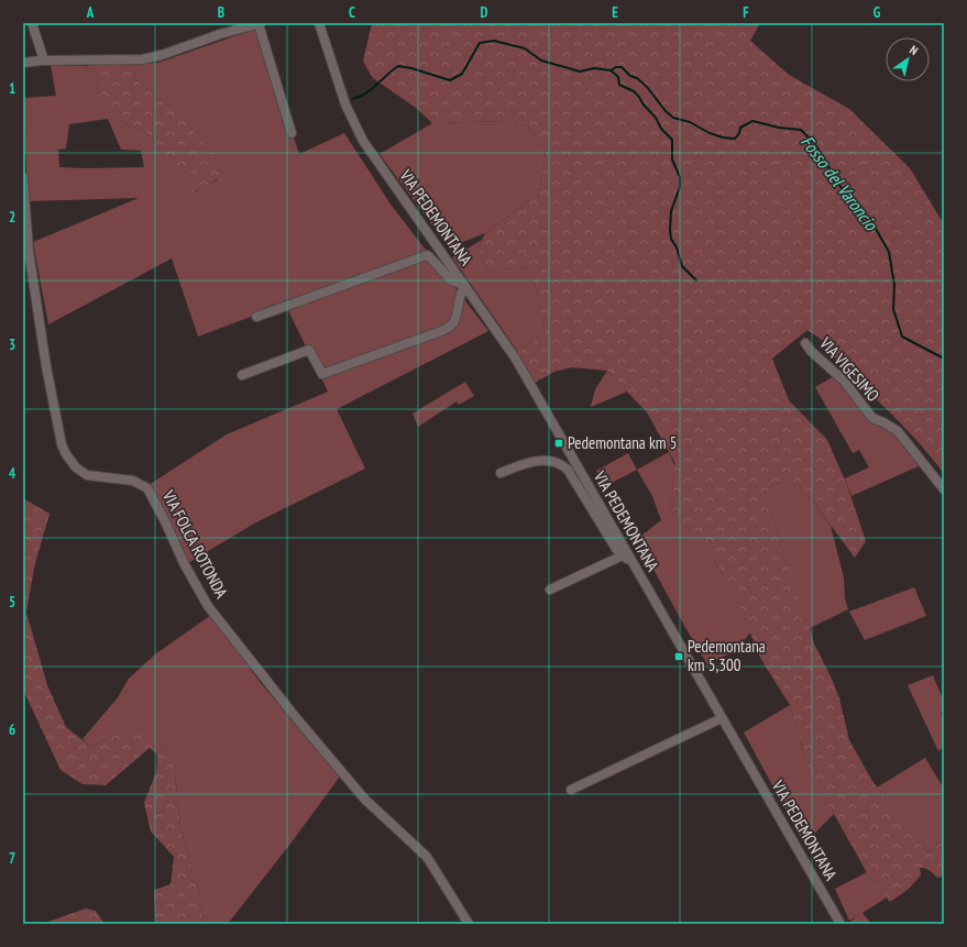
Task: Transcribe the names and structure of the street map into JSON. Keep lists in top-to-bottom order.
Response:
{
  "streets": {
    "street": ["VIA PEDEMONTANA", "VIA VIGESIMO", "VIA FOLCA ROTONDA"]
  },
  "water": ["Fosso del Varoncio"],
  "places": {
    "transit": ["Pedemontana km 5", "Pedemontana km 5,300"]
  },
  "north": "top right",
  "grid": {
    "columns": [
      "A",
      "B",
      "C",
      "D",
      "E",
      "F",
      "G"
    ],
    "rows": [
      "1",
      "2",
      "3",
      "4",
      "5",
      "6",
      "7"
    ]
  }
}
